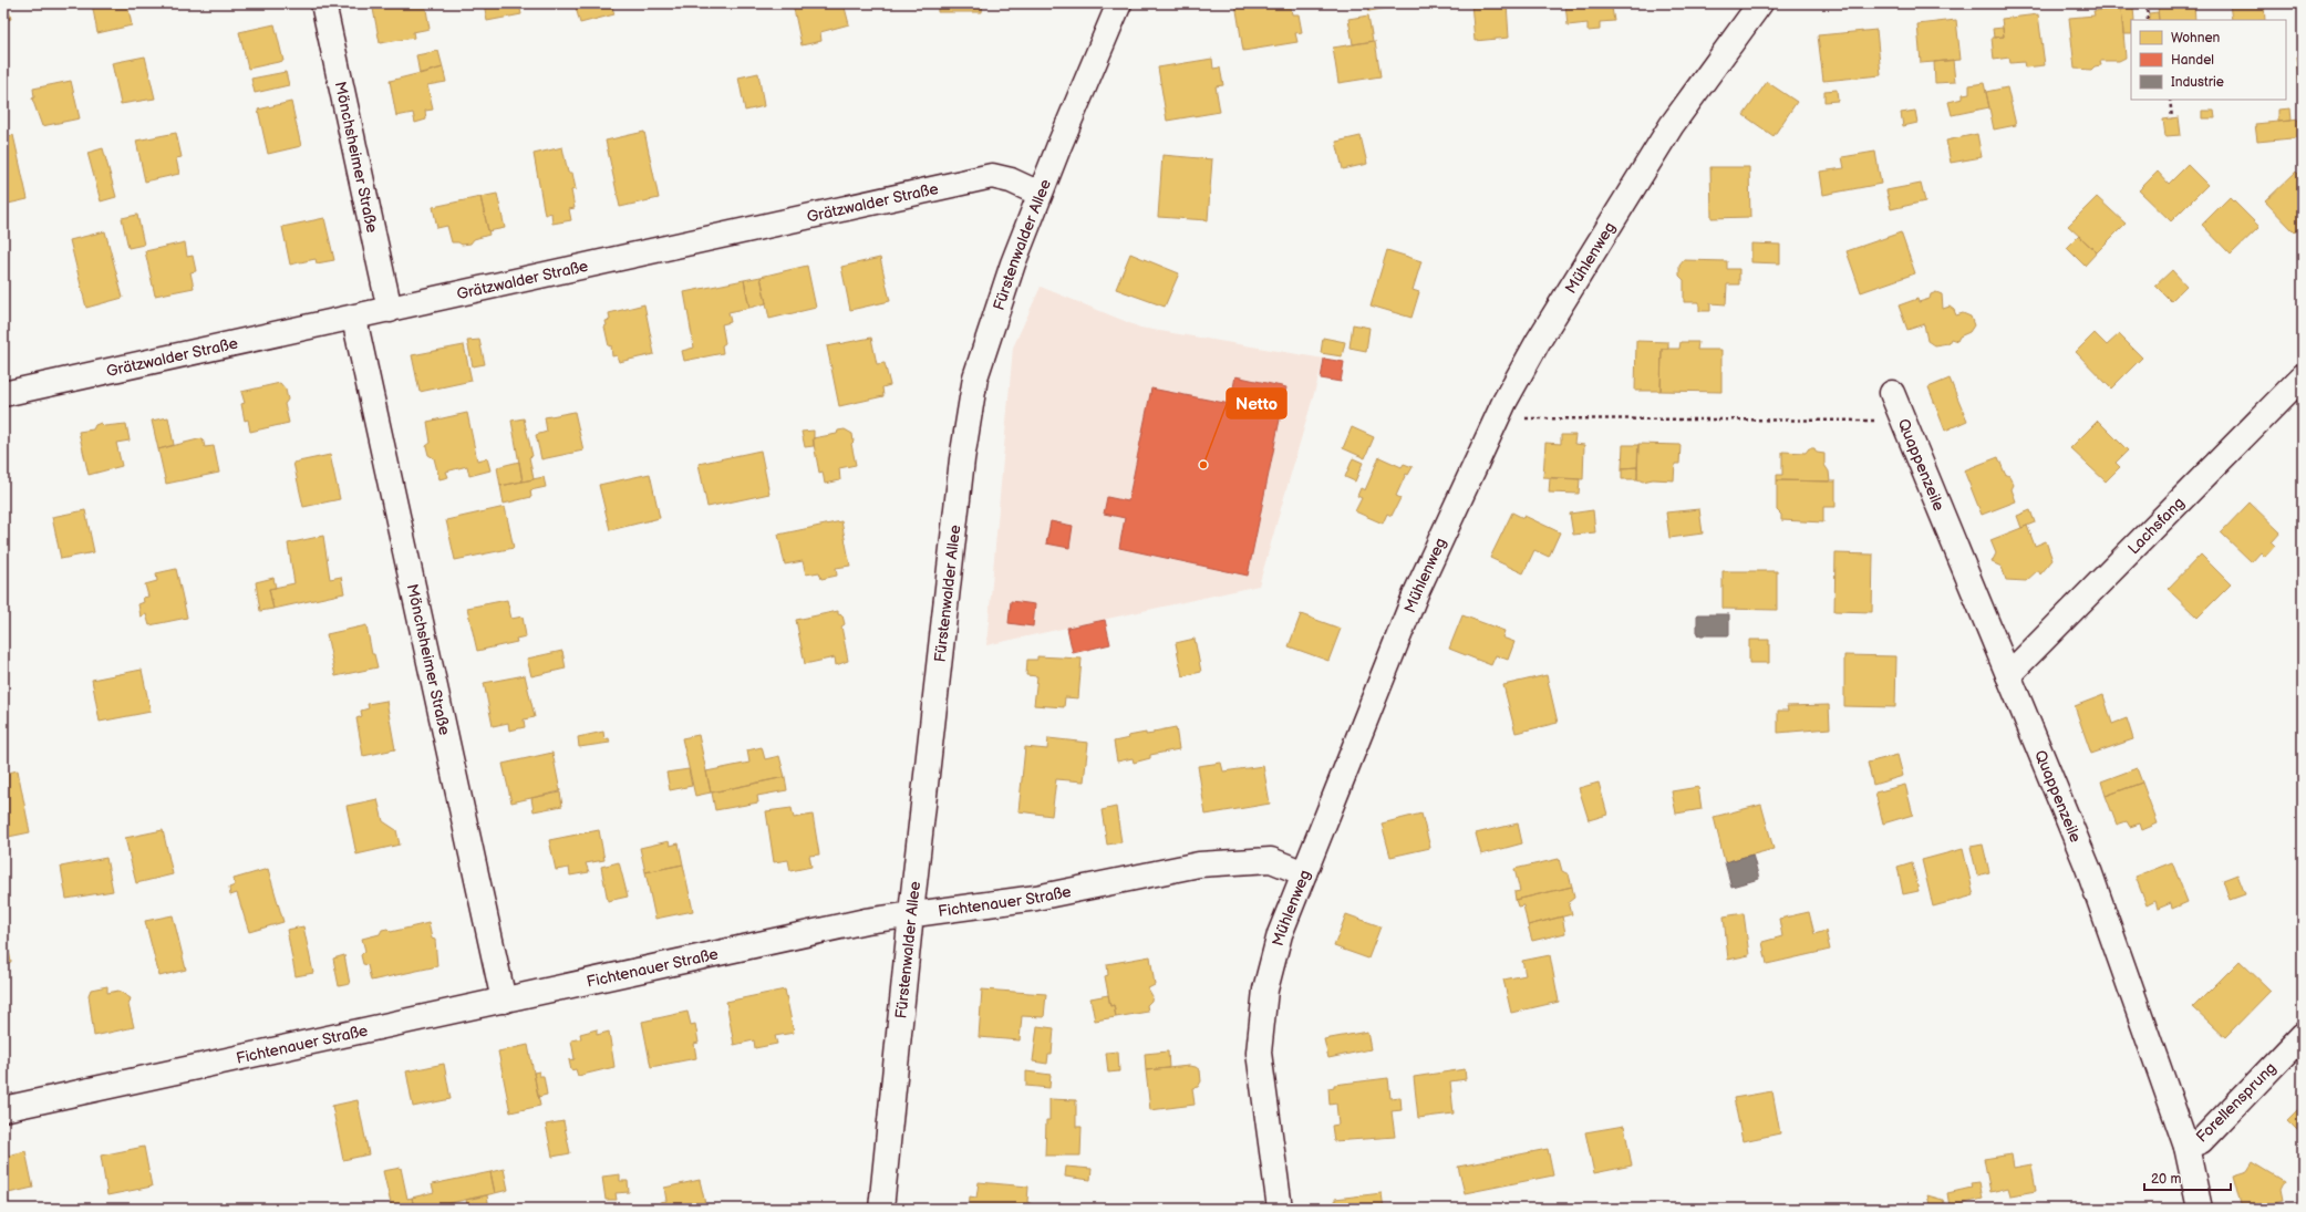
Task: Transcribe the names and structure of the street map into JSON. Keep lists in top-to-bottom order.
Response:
{
  "streets": {
    "street": [
      "Mönchsheimer Straße",
      "Grätzwalder Straße",
      "Fürstenwalder Allee",
      "Mühlenweg",
      "Quappenzeile",
      "Lachsfang",
      "Fichtenauer Straße",
      "Forellensprung"
    ]
  },
  "crossings": [
    ["Mönchsheimer Straße", "Grätzwalder Straße"],
    ["Mönchsheimer Straße", "Fichtenauer Straße"],
    ["Grätzwalder Straße", "Fürstenwalder Allee"],
    ["Fürstenwalder Allee", "Fichtenauer Straße"],
    ["Mühlenweg", "Fichtenauer Straße"],
    ["Quappenzeile", "Lachsfang"],
    ["Quappenzeile", "Forellensprung"]
  ],
  "places": ["Netto"],
  "legend": ["Wohnen", "Handel", "Industrie"],
  "scale_bar": "20 m"
}
